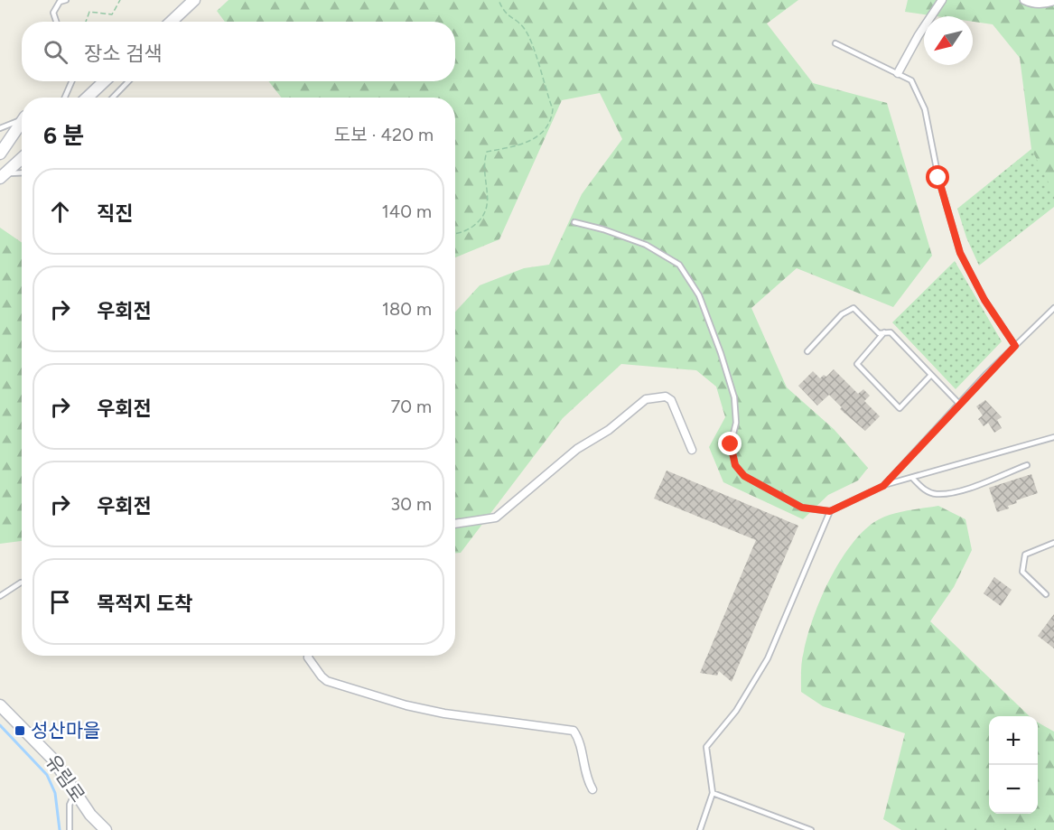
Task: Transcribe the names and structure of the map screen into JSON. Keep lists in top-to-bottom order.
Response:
{
  "streets": {
    "main road": ["유림로"]
  },
  "places": {
    "transit": ["성산마을"]
  },
  "north": "bottom left",
  "page": {
    "search": "장소 검색",
    "heading": ["6 분", "도보 · 420 m"],
    "list": [
      ["직진", "140 m"],
      ["우회전", "180 m"],
      ["우회전", "70 m"],
      ["우회전", "30 m"],
      "목적지 도착"
    ],
    "map_buttons": ["+", "−"]
  }
}
